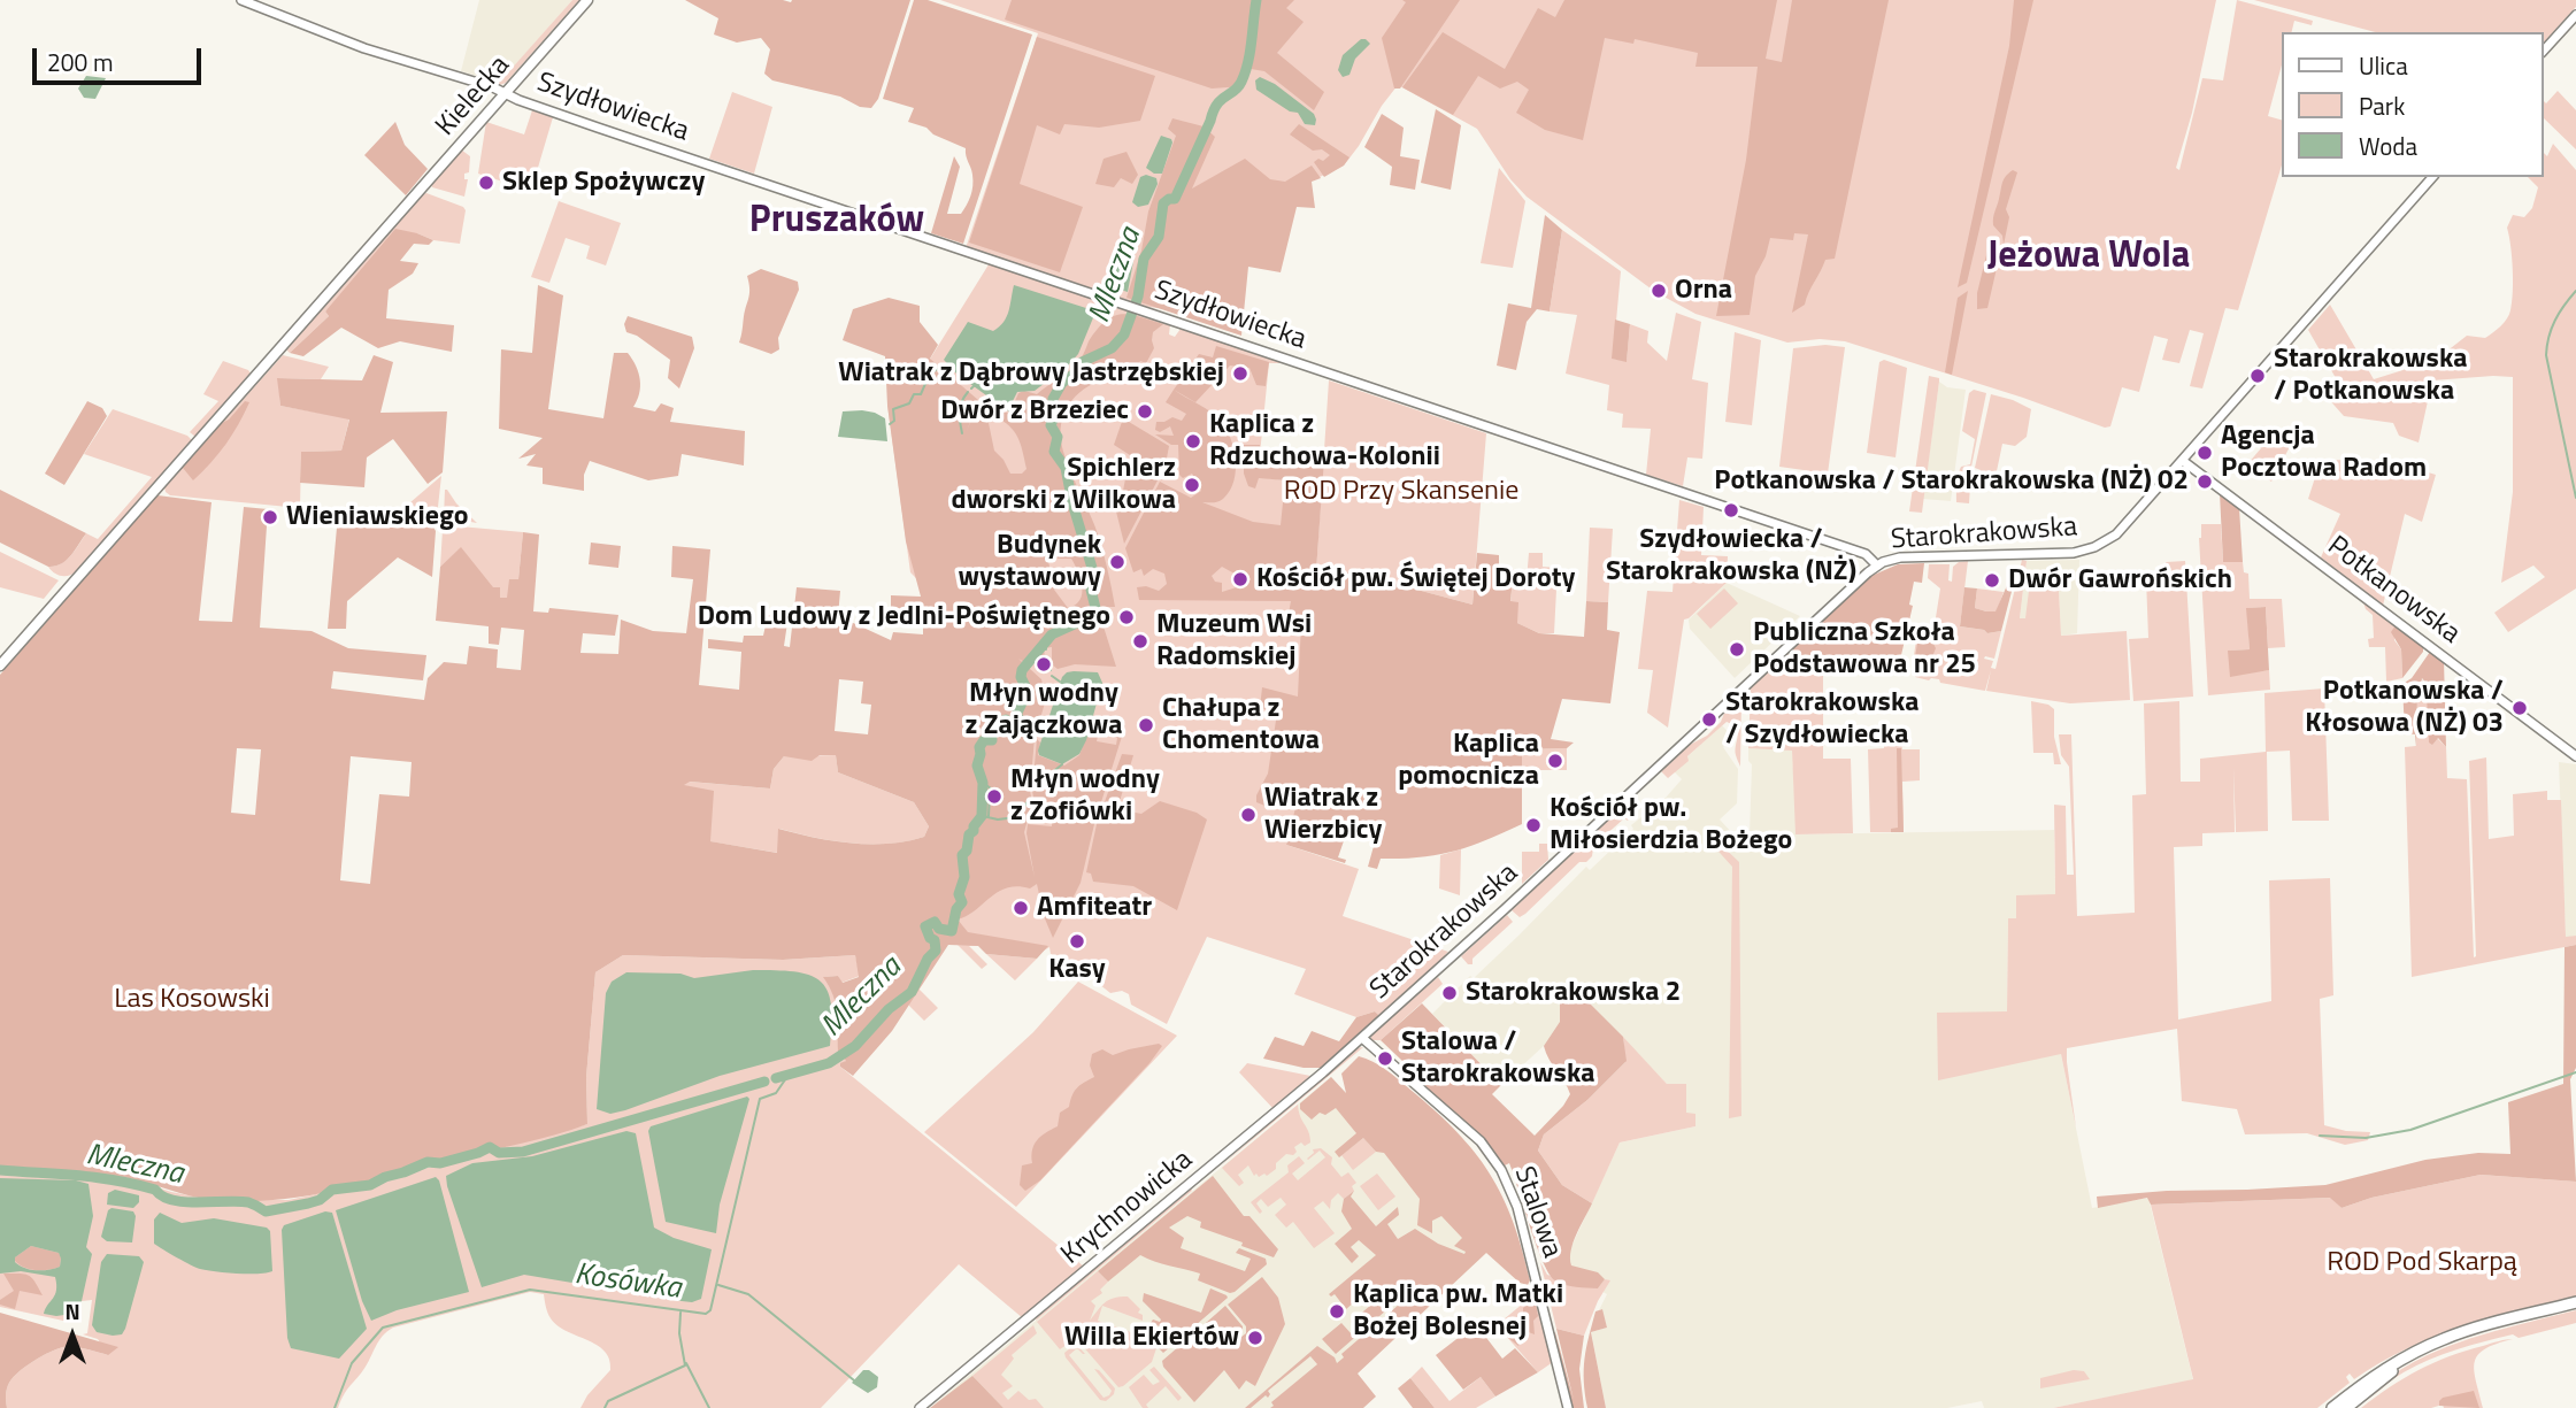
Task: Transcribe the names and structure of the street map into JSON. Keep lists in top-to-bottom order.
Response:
{
  "streets": {
    "main road": ["Kielecka"],
    "street": [
      "Szydłowiecka",
      "Starokrakowska",
      "Potkanowska",
      "Krychnowicka",
      "Stalowa"
    ]
  },
  "crossings": [
    ["Kielecka", "Szydłowiecka"],
    ["Szydłowiecka", "Starokrakowska"],
    ["Starokrakowska", "Potkanowska"],
    ["Starokrakowska", "Krychnowicka"],
    ["Starokrakowska", "Stalowa"],
    ["Krychnowicka", "Stalowa"]
  ],
  "districts": ["Pruszaków", "Jeżowa Wola"],
  "water": ["Mleczna", "Kosówka"],
  "parks": ["ROD Przy Skansenie", "Las Kosowski", "ROD Pod Skarpą"],
  "places": [
    "Sklep Spożywczy",
    "Orna",
    "Wiatrak z Dąbrowy Jastrzębskiej",
    "Starokrakowska / Potkanowska",
    "Dwór z Brzeziec",
    "Kaplica z Rdzuchowa-Kolonii",
    "Agencja Pocztowa Radom",
    "Potkanowska / Starokrakowska (NŻ) 02",
    "Spichlerz dworski z Wilkowa",
    "Szydłowiecka / Starokrakowska (NŻ)",
    "Wieniawskiego",
    "Budynek wystawowy",
    "Kościół pw. Świętej Doroty",
    "Dwór Gawrońskich",
    "Dom Ludowy z Jedlni-Poświętnego",
    "Muzeum Wsi Radomskiej",
    "Publiczna Szkoła Podstawowa nr 25",
    "Młyn wodny z Zajączkowa",
    "Potkanowska / Kłosowa (NŻ) 03",
    "Starokrakowska / Szydłowiecka",
    "Chałupa z Chomentowa",
    "Kaplica pomocnicza",
    "Młyn wodny z Zofiówki",
    "Wiatrak z Wierzbicy",
    "Kościół pw. Miłosierdzia Bożego",
    "Amfiteatr",
    "Kasy",
    "Starokrakowska 2",
    "Stalowa / Starokrakowska",
    "Kaplica pw. Matki Bożej Bolesnej",
    "Willa Ekiertów"
  ],
  "legend": ["Ulica", "Park", "Woda"],
  "scale_bar": "200 m",
  "north": "top"
}
